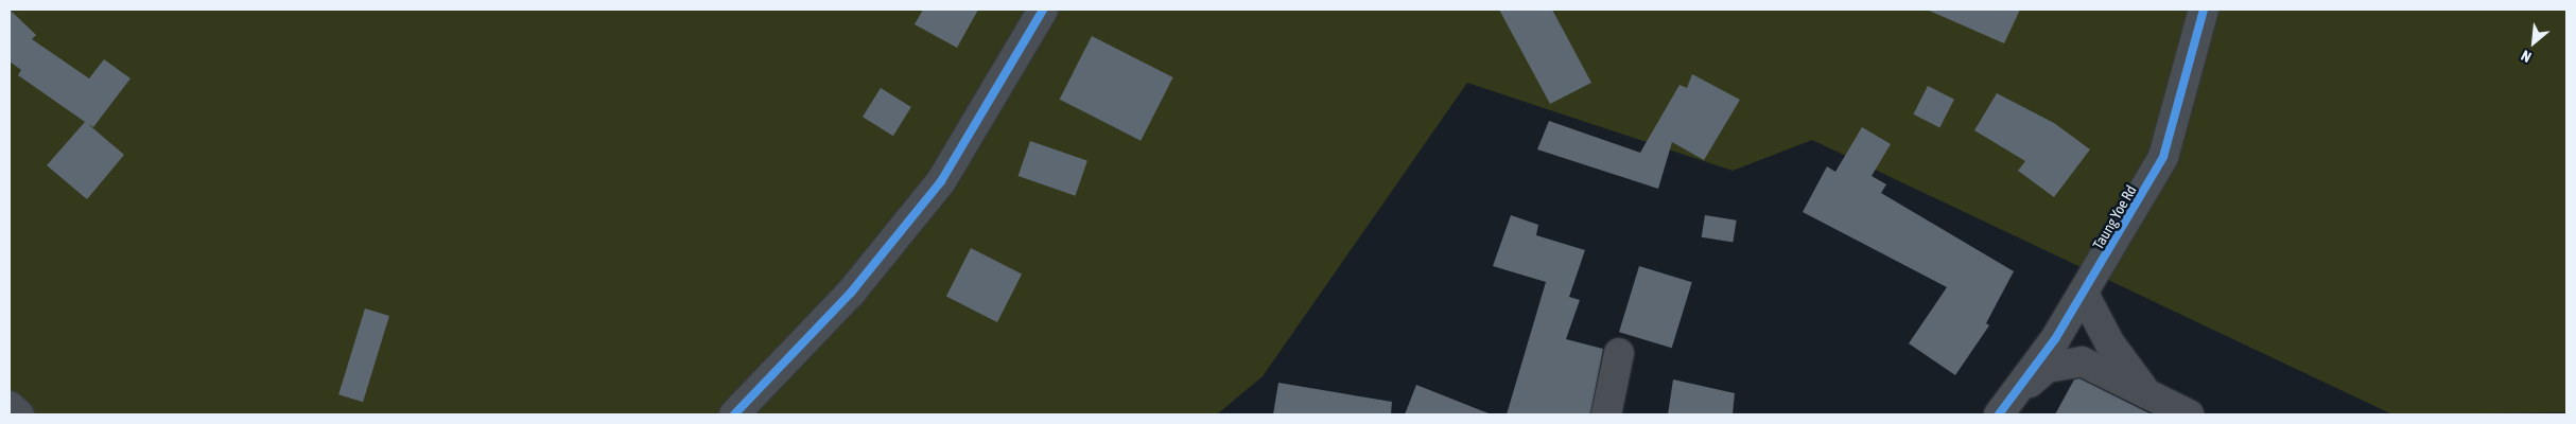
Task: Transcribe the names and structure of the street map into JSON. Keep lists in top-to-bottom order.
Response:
{
  "streets": {
    "street": ["Taung Yoe Rd"]
  },
  "north": "bottom left"
}
